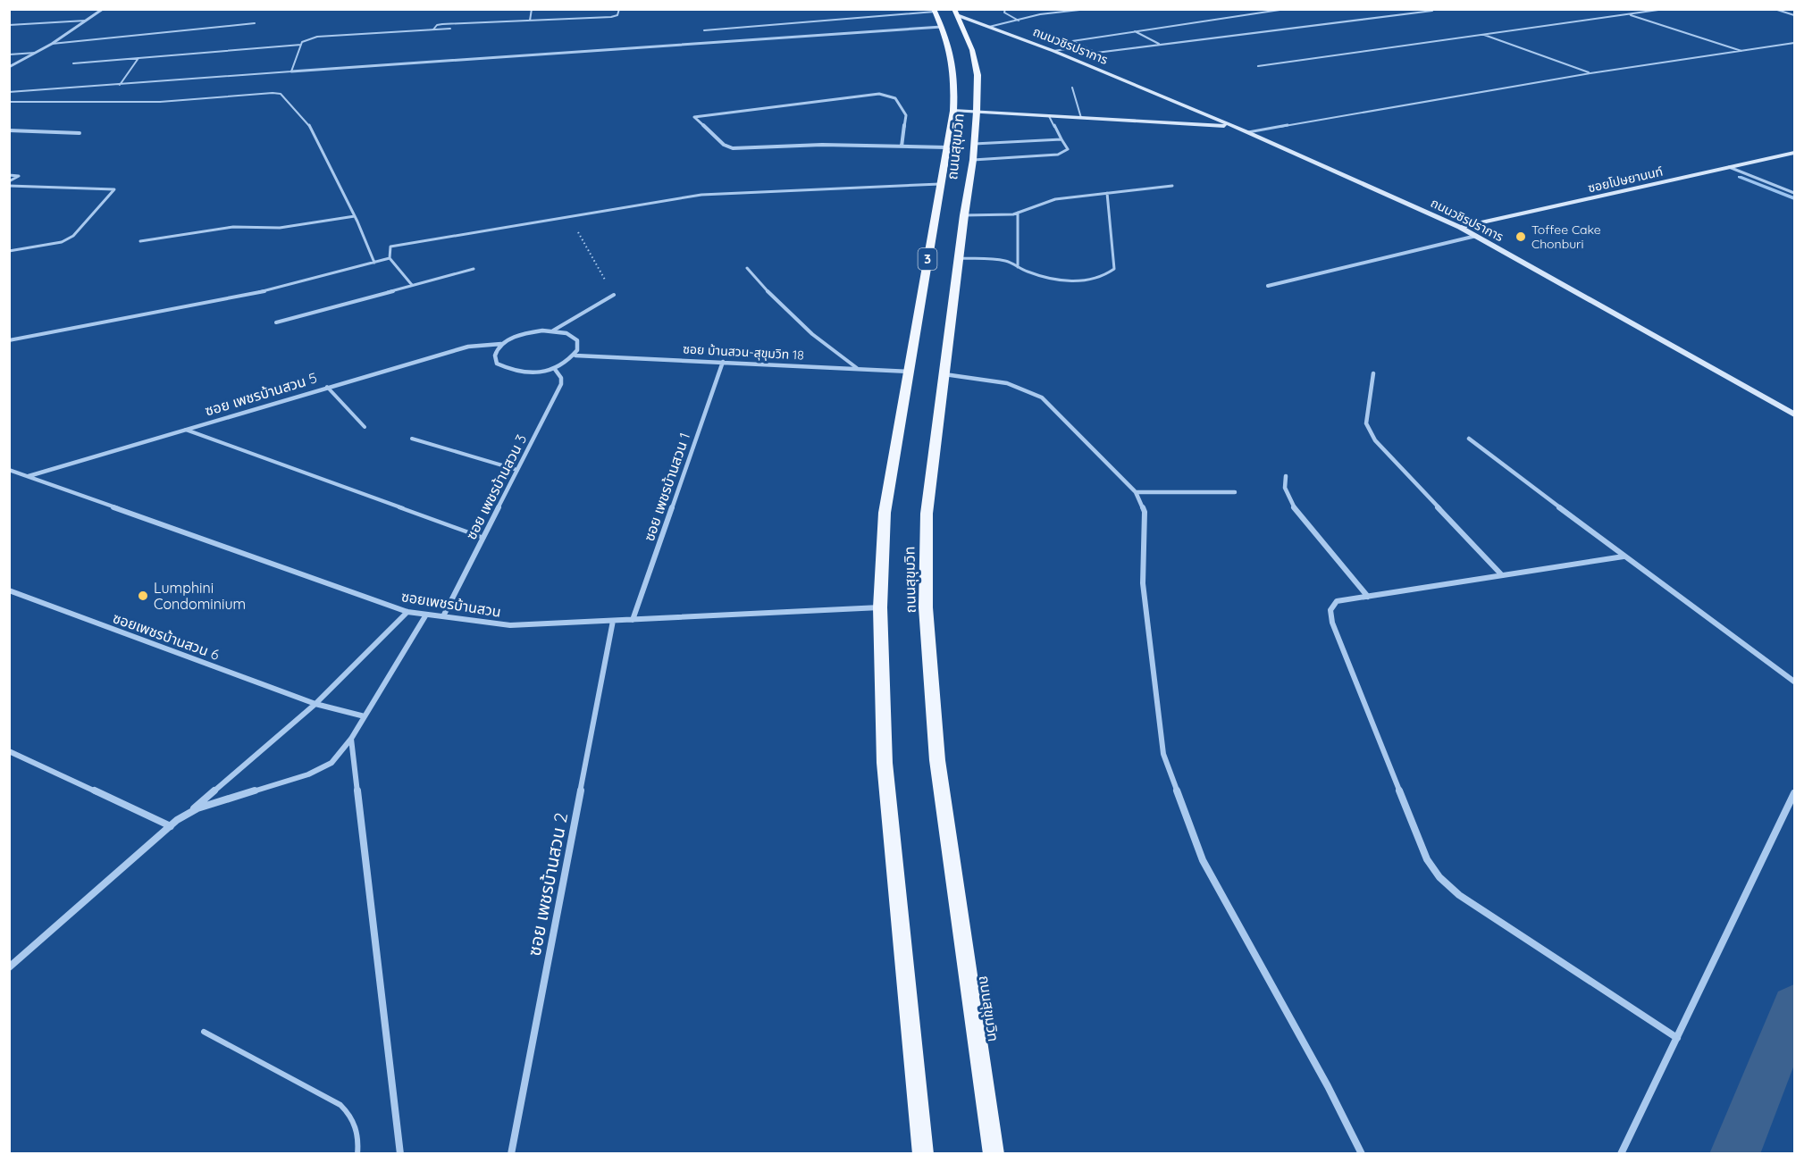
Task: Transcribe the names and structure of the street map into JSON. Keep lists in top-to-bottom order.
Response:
{
  "streets": {
    "main road": ["ถนนสุขุมวิท", "3"],
    "street": [
      "ถนนวชิรปราการ",
      "ซอยโปษยานนท์",
      "ซอย บ้านสวน-สุขุมวิท 18",
      "ซอย เพชรบ้านสวน 5",
      "ซอย เพชรบ้านสวน 3",
      "ซอย เพชรบ้านสวน 1",
      "ซอยเพชรบ้านสวน",
      "ซอยเพชรบ้านสวน 6",
      "ซอย เพชรบ้านสวน 2"
    ]
  },
  "crossings": [
    ["ถนนวชิรปราการ", "ถนนสุขุมวิท"],
    ["ถนนวชิรปราการ", "ซอยโปษยานนท์"],
    ["ถนนสุขุมวิท", "ซอย บ้านสวน-สุขุมวิท 18"],
    ["ถนนสุขุมวิท", "ซอยเพชรบ้านสวน"],
    ["ซอย บ้านสวน-สุขุมวิท 18", "ซอย เพชรบ้านสวน 1"],
    ["ซอย เพชรบ้านสวน 5", "ซอยเพชรบ้านสวน"],
    ["ซอย เพชรบ้านสวน 3", "ซอยเพชรบ้านสวน"],
    ["ซอย เพชรบ้านสวน 1", "ซอยเพชรบ้านสวน"],
    ["ซอยเพชรบ้านสวน", "ซอย เพชรบ้านสวน 2"]
  ],
  "places": ["Toffee Cake Chonburi", "Lumphini Condominium"]
}
